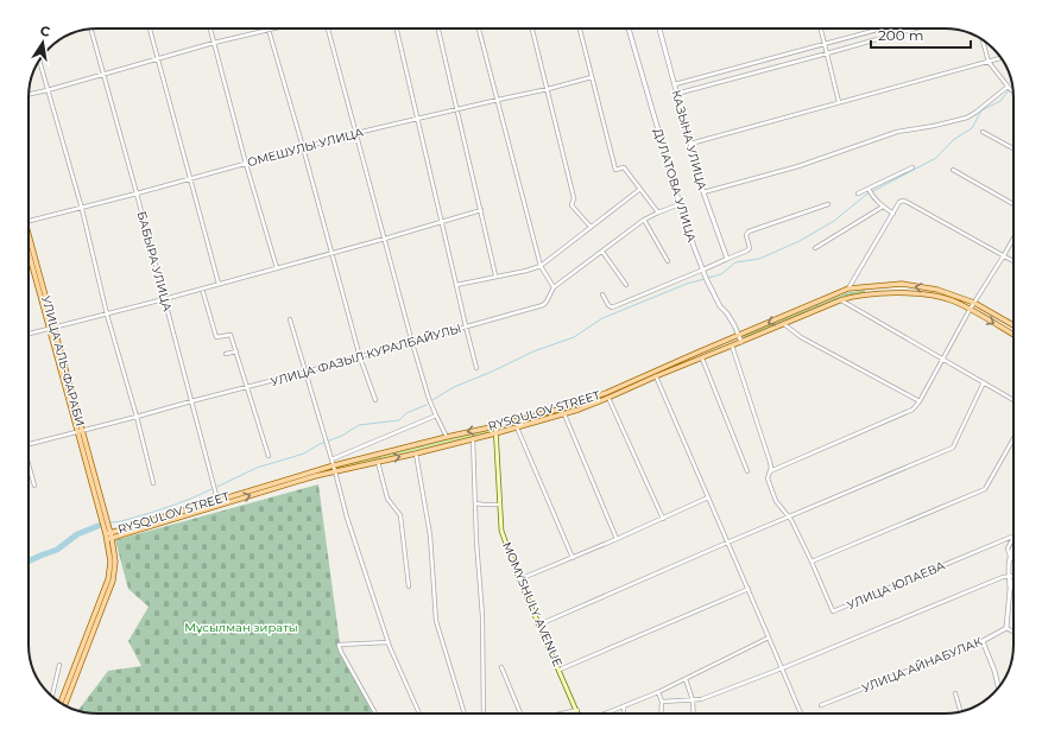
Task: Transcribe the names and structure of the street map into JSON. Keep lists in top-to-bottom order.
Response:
{
  "streets": {
    "main road": ["УЛИЦА АЛЬ-ФАРАБИ", "RYSQULOV STREET", "MOMYSHULY AVENUE"],
    "street": [
      "КАЗЫНА УЛИЦА",
      "ОМЕШУЛЫ УЛИЦА",
      "ДУЛАТОВА УЛИЦА",
      "БАБЫРА УЛИЦА",
      "УЛИЦА ФАЗЫЛ КУРАЛБАЙУЛЫ",
      "УЛИЦА ЮЛАЕВА",
      "УЛИЦА АЙНАБУЛАК"
    ]
  },
  "crossings": [
    ["ОМЕШУЛЫ УЛИЦА", "БАБЫРА УЛИЦА"],
    ["ДУЛАТОВА УЛИЦА", "УЛИЦА ФАЗЫЛ КУРАЛБАЙУЛЫ"],
    ["ДУЛАТОВА УЛИЦА", "RYSQULOV STREET"],
    ["БАБЫРА УЛИЦА", "УЛИЦА ФАЗЫЛ КУРАЛБАЙУЛЫ"],
    ["БАБЫРА УЛИЦА", "RYSQULOV STREET"],
    ["УЛИЦА ФАЗЫЛ КУРАЛБАЙУЛЫ", "УЛИЦА АЛЬ-ФАРАБИ"],
    ["УЛИЦА АЛЬ-ФАРАБИ", "RYSQULOV STREET"],
    ["RYSQULOV STREET", "УЛИЦА ЮЛАЕВА"],
    ["RYSQULOV STREET", "MOMYSHULY AVENUE"]
  ],
  "parks": ["Мұсылман зираты"],
  "scale_bar": "200 m",
  "north": "top"
}
